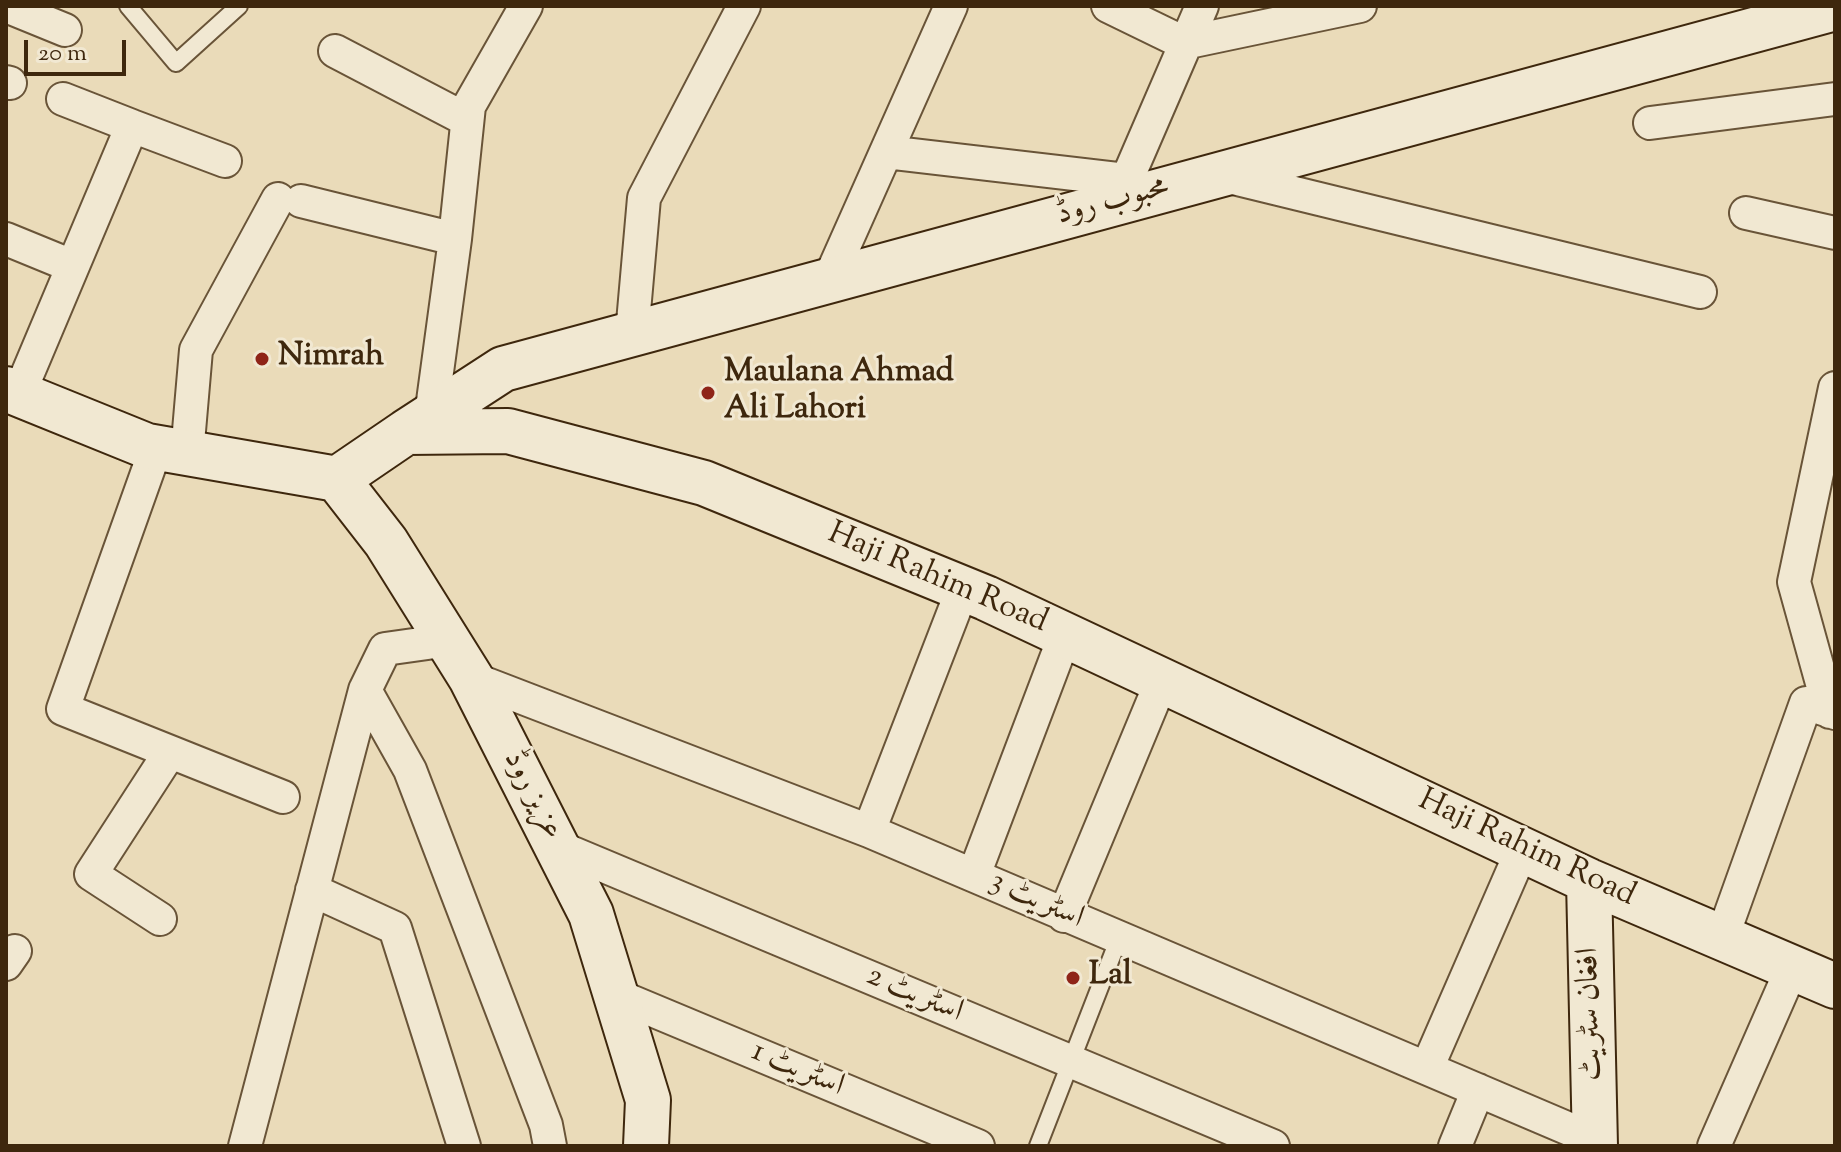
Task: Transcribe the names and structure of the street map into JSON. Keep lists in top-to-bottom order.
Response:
{
  "streets": {
    "main road": [
      "محبوب روڈ",
      "Haji Rahim Road",
      "عزیز روڈ",
      "افغان سٹریٹ"
    ],
    "street": ["اسٹریٹ 3", "اسٹریٹ 2", "اسٹریٹ 1"]
  },
  "crossings": [
    ["محبوب روڈ", "Haji Rahim Road"],
    ["Haji Rahim Road", "افغان سٹریٹ"],
    ["عزیز روڈ", "اسٹریٹ 3"],
    ["عزیز روڈ", "اسٹریٹ 2"],
    ["عزیز روڈ", "اسٹریٹ 1"],
    ["اسٹریٹ 3", "افغان سٹریٹ"]
  ],
  "places": ["Nimrah", "Maulana Ahmad Ali Lahori", "Lal"],
  "scale_bar": "20 m"
}
